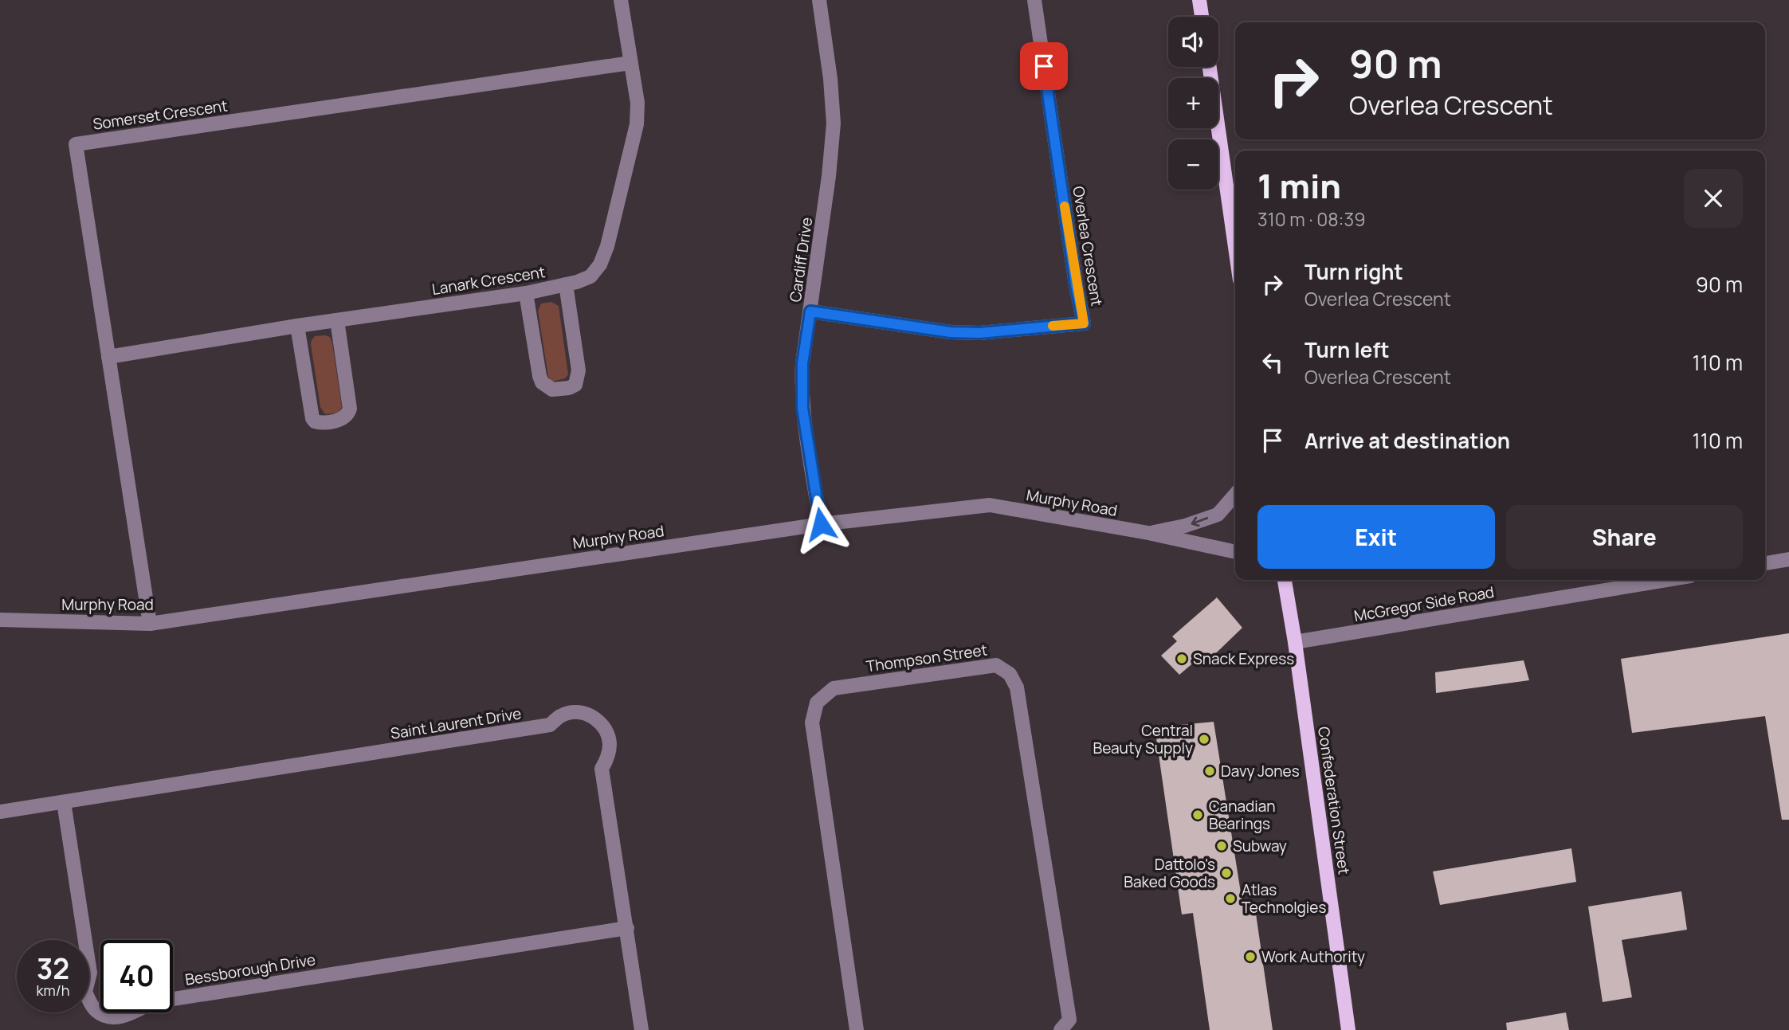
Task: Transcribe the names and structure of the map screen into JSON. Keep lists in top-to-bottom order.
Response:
{
  "streets": {
    "main road": ["Confederation Street"],
    "street": [
      "Somerset Crescent",
      "Overlea Crescent",
      "Cardiff Drive",
      "Lanark Crescent",
      "Murphy Road",
      "McGregor Side Road",
      "Thompson Street",
      "Saint Laurent Drive",
      "Bessborough Drive"
    ]
  },
  "crossings": [
    ["Somerset Crescent", "Lanark Crescent"],
    ["Somerset Crescent", "Murphy Road"],
    ["Overlea Crescent", "Cardiff Drive"],
    ["Cardiff Drive", "Murphy Road"],
    ["McGregor Side Road", "Confederation Street"],
    ["Saint Laurent Drive", "Bessborough Drive"]
  ],
  "places": [
    "Snack Express",
    "Central Beauty Supply",
    "Davy Jones",
    "Canadian Bearings",
    "Subway",
    "Dattolo's Baked Goods",
    "Atlas Technolgies",
    "Work Authority"
  ],
  "page": {
    "map_buttons": ["+", "−"],
    "turn": ["90 m", "Overlea Crescent"],
    "heading": ["1 min", "310 m · 08:39"],
    "list": [
      {
        "name": "Turn right",
        "note": "Overlea Crescent",
        "value": "90 m"
      },
      {
        "name": "Turn left",
        "note": "Overlea Crescent",
        "value": "110 m"
      },
      {
        "name": "Arrive at destination",
        "value": "110 m"
      }
    ],
    "buttons": ["Exit", "Share"],
    "speed": "32 km/h",
    "limit": "40"
  }
}
